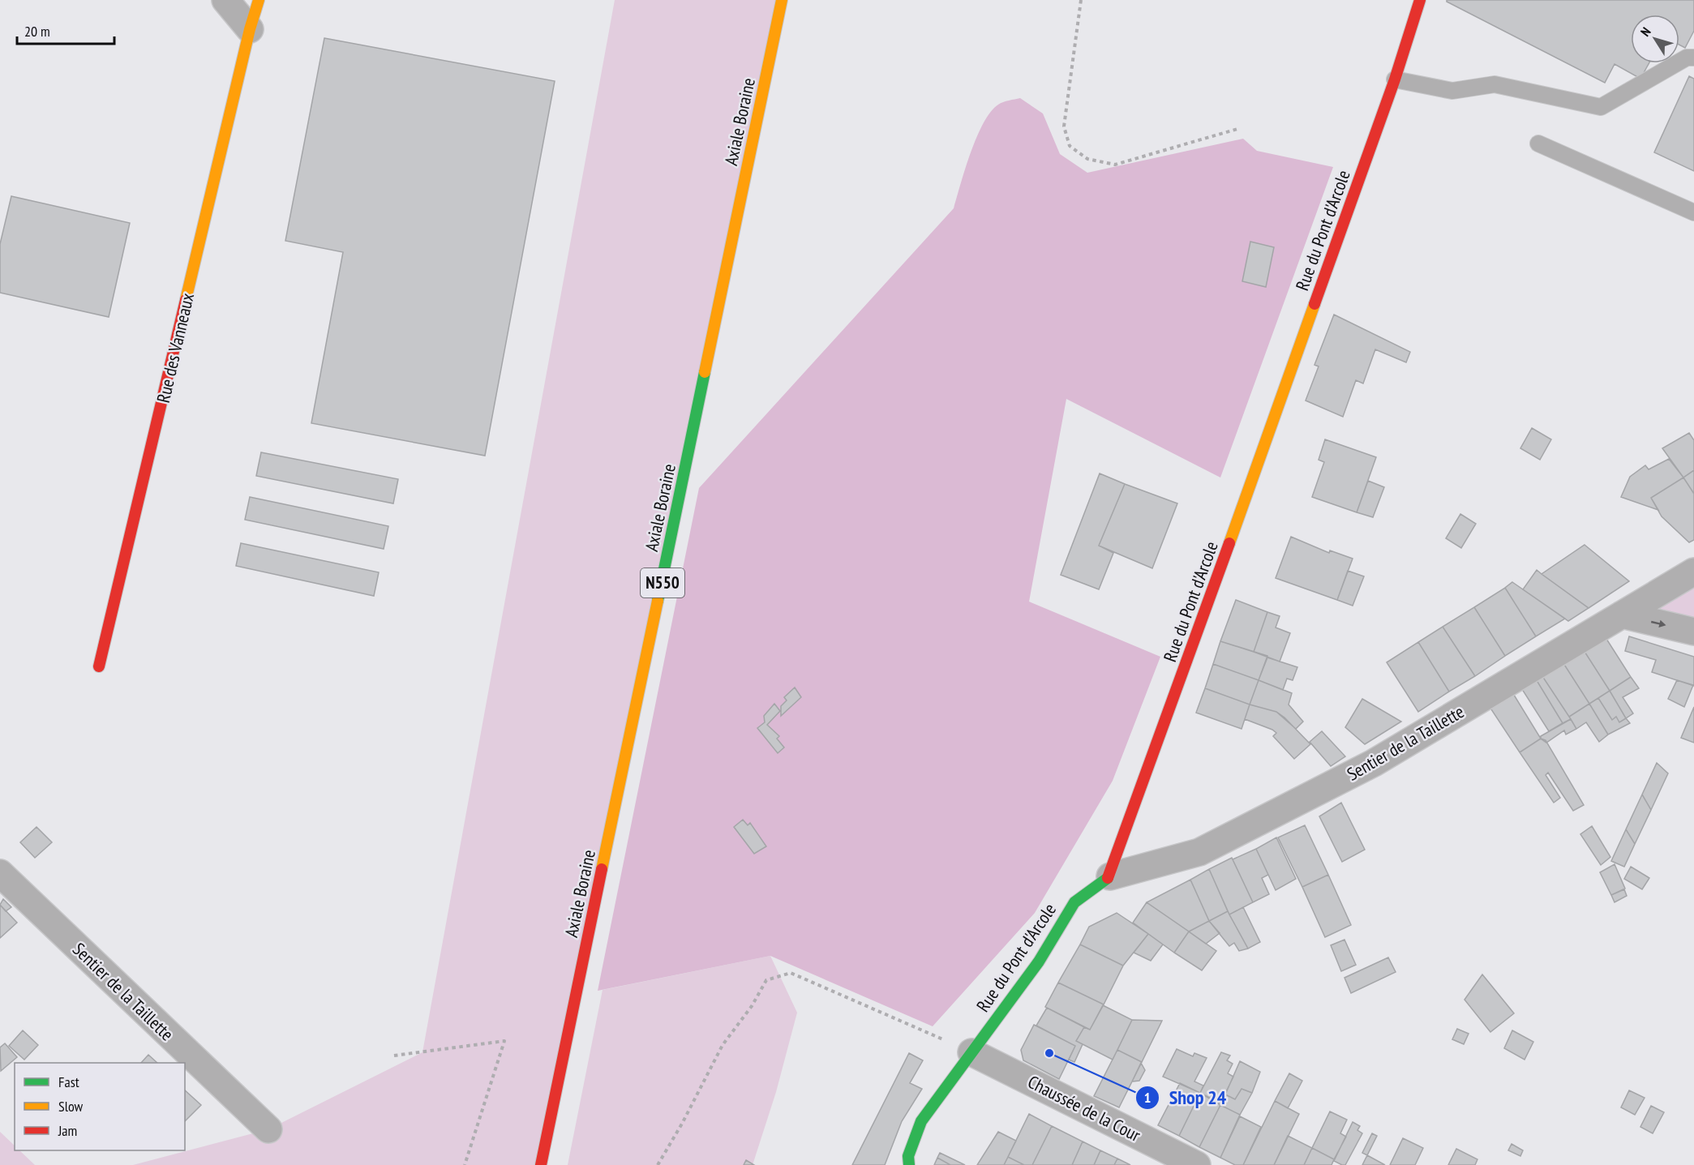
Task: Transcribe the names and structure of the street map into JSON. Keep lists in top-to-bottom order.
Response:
{
  "streets": {
    "street": [
      "Axiale Boraine",
      "Rue du Pont d'Arcole",
      "Rue des Vanneaux",
      "N550",
      "Sentier de la Taillette",
      "Chaussée de la Cour"
    ]
  },
  "crossings": [
    ["Rue du Pont d'Arcole", "Sentier de la Taillette"],
    ["Rue du Pont d'Arcole", "Chaussée de la Cour"]
  ],
  "places": ["Shop 24"],
  "legend": ["Fast", "Slow", "Jam"],
  "scale_bar": "20 m",
  "north": "top left"
}
